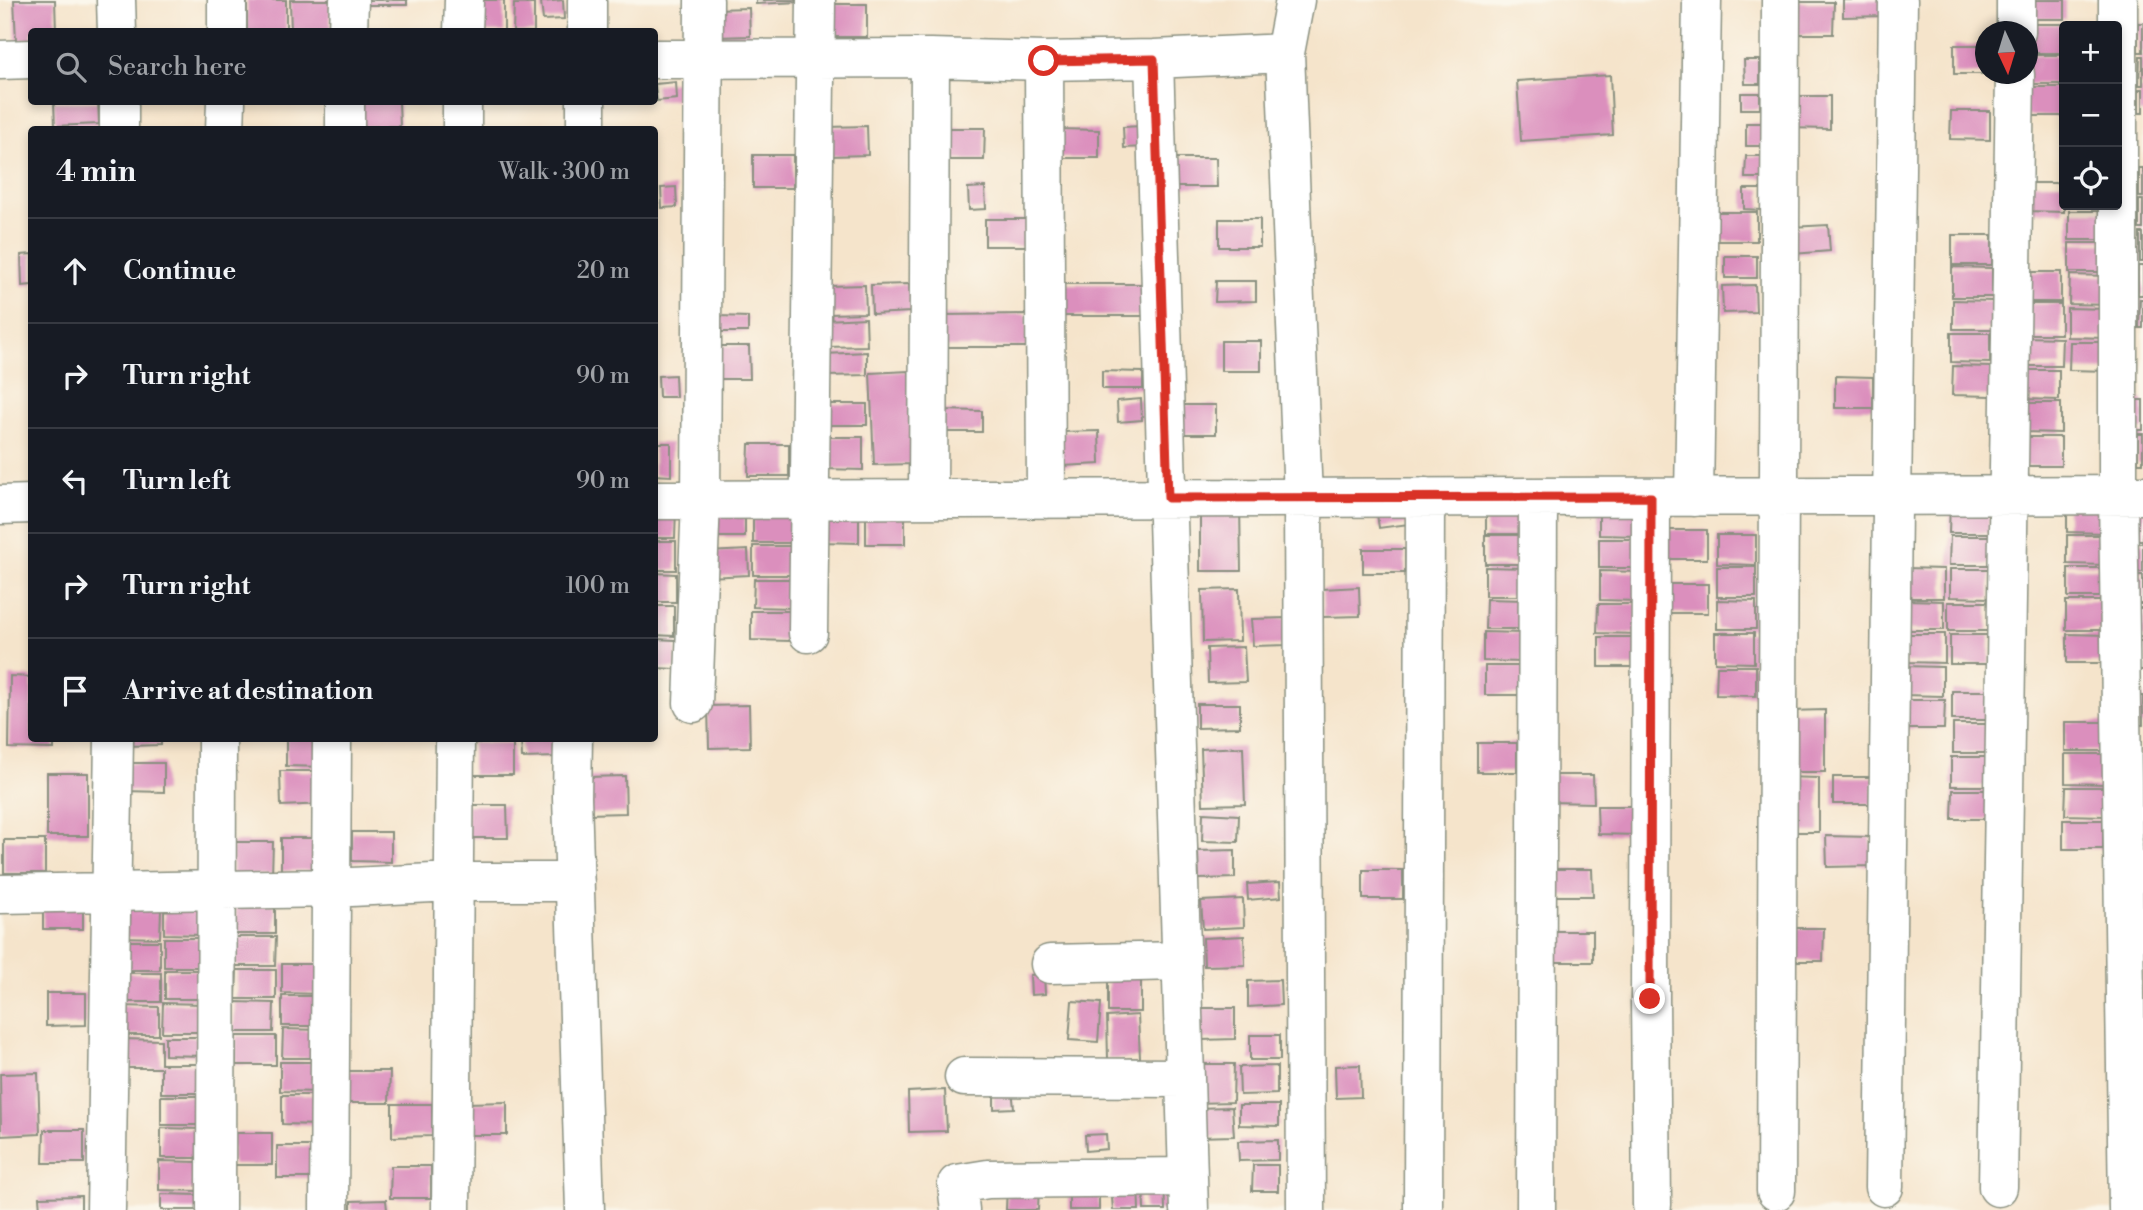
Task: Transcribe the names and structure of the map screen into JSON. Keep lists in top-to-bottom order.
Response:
{
  "north": "bottom",
  "page": {
    "map_buttons": ["+", "−"],
    "search": "Search here",
    "heading": ["4 min", "Walk · 300 m"],
    "list": [
      ["Continue", "20 m"],
      ["Turn right", "90 m"],
      ["Turn left", "90 m"],
      ["Turn right", "100 m"],
      "Arrive at destination"
    ]
  }
}
